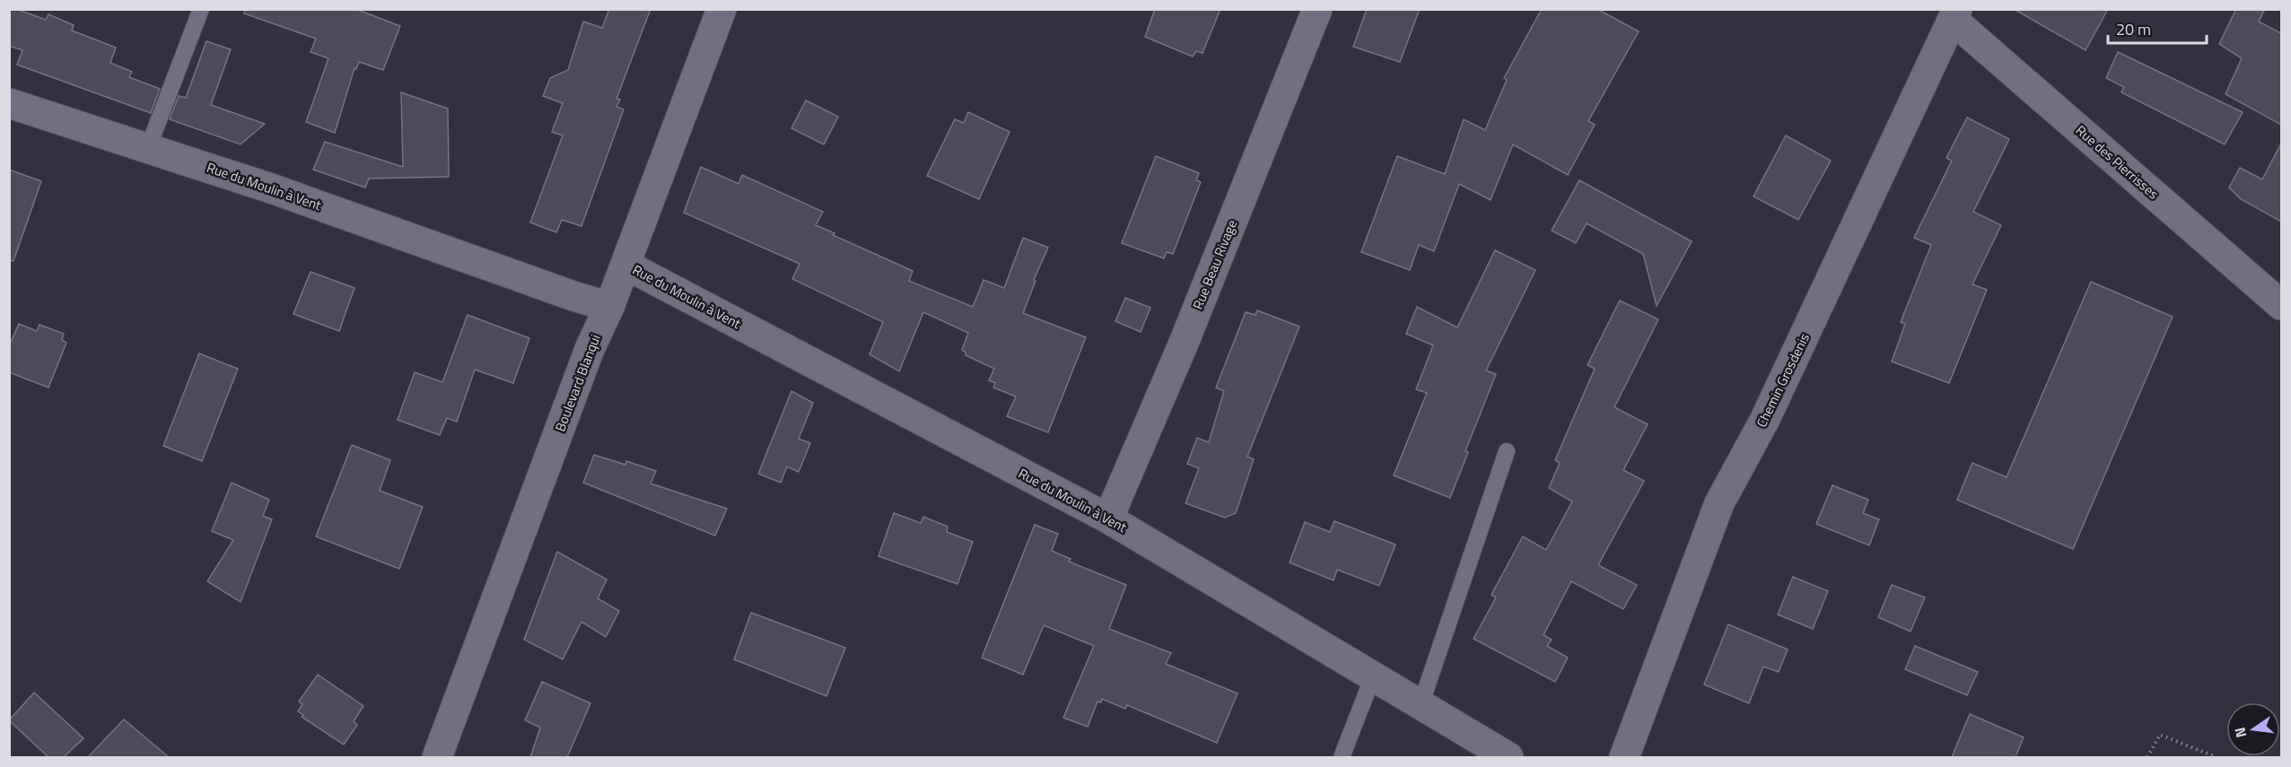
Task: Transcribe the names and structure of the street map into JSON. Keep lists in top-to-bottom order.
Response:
{
  "streets": {
    "street": [
      "Rue des Pierrisses",
      "Rue du Moulin à Vent",
      "Rue Beau Rivage",
      "Chemin Grosdenis",
      "Boulevard Blanqui"
    ]
  },
  "crossings": [
    ["Rue des Pierrisses", "Chemin Grosdenis"],
    ["Rue du Moulin à Vent", "Rue Beau Rivage"],
    ["Rue du Moulin à Vent", "Boulevard Blanqui"]
  ],
  "scale_bar": "20 m",
  "north": "left"
}
